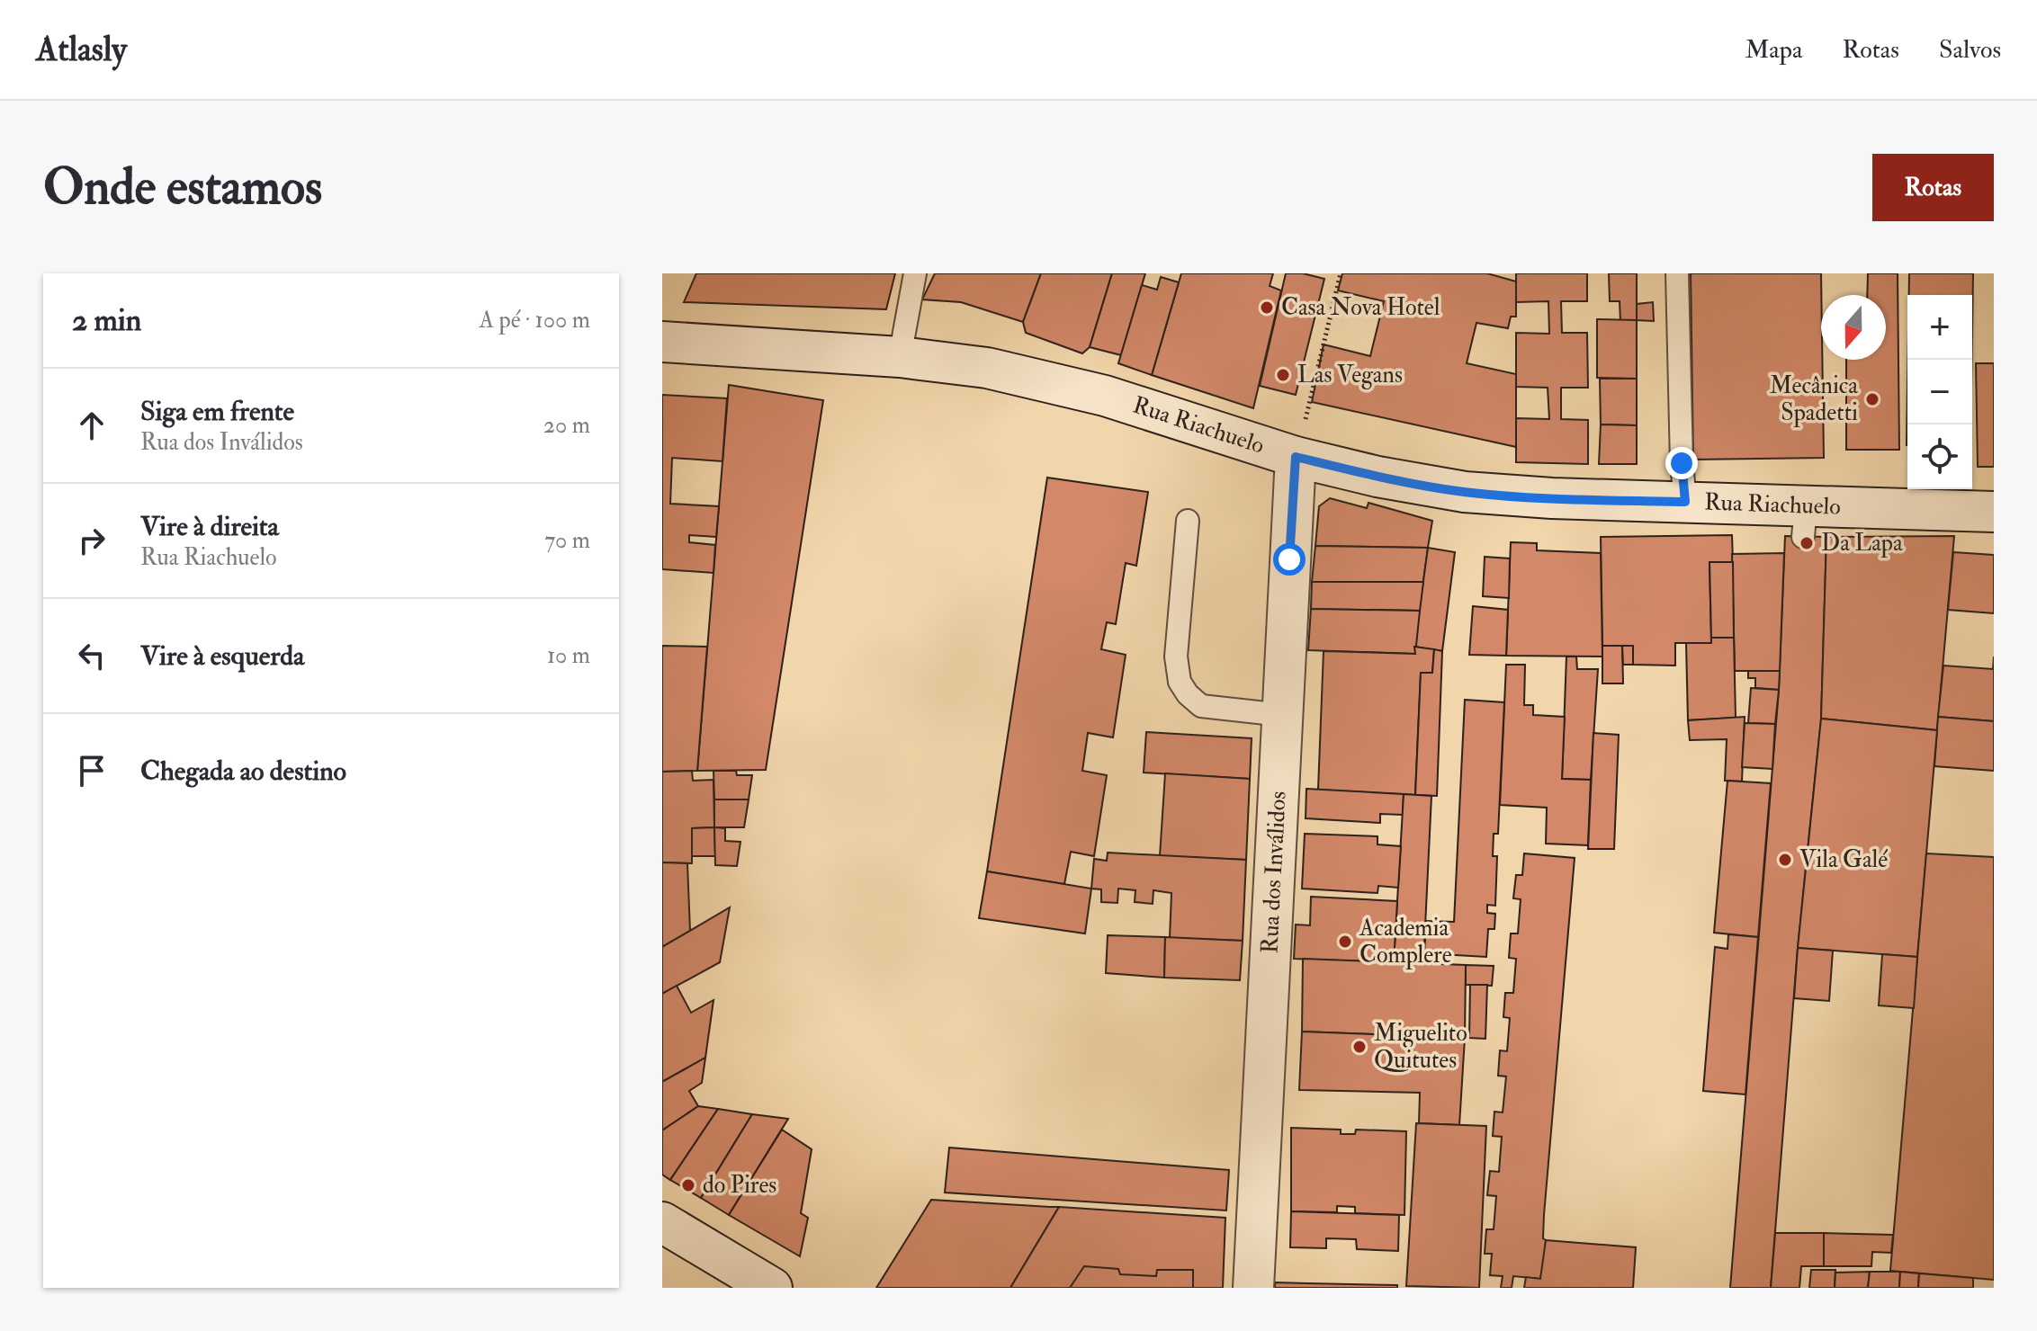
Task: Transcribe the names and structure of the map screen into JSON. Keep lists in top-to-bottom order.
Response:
{
  "streets": {
    "main road": ["Rua Riachuelo", "Rua dos Inválidos"]
  },
  "crossings": [
    ["Rua Riachuelo", "Rua dos Inválidos"]
  ],
  "places": [
    "Casa Nova Hotel",
    "Las Vegans",
    "Mecânica Spadetti",
    "Da Lapa",
    "Vila Galé",
    "Academia Complere",
    "Miguelito Quitutes",
    "do Pires"
  ],
  "north": "bottom",
  "page": {
    "header": "Atlasly",
    "nav": ["Mapa", "Rotas", "Salvos"],
    "buttons": "Rotas",
    "title": "Onde estamos",
    "heading": ["2 min", "A pé · 100 m"],
    "map_buttons": ["+", "−"],
    "list": [
      ["Siga em frente", "Rua dos Inválidos", "20 m"],
      ["Vire à direita", "Rua Riachuelo", "70 m"],
      ["Vire à esquerda", "10 m"],
      "Chegada ao destino"
    ]
  }
}
